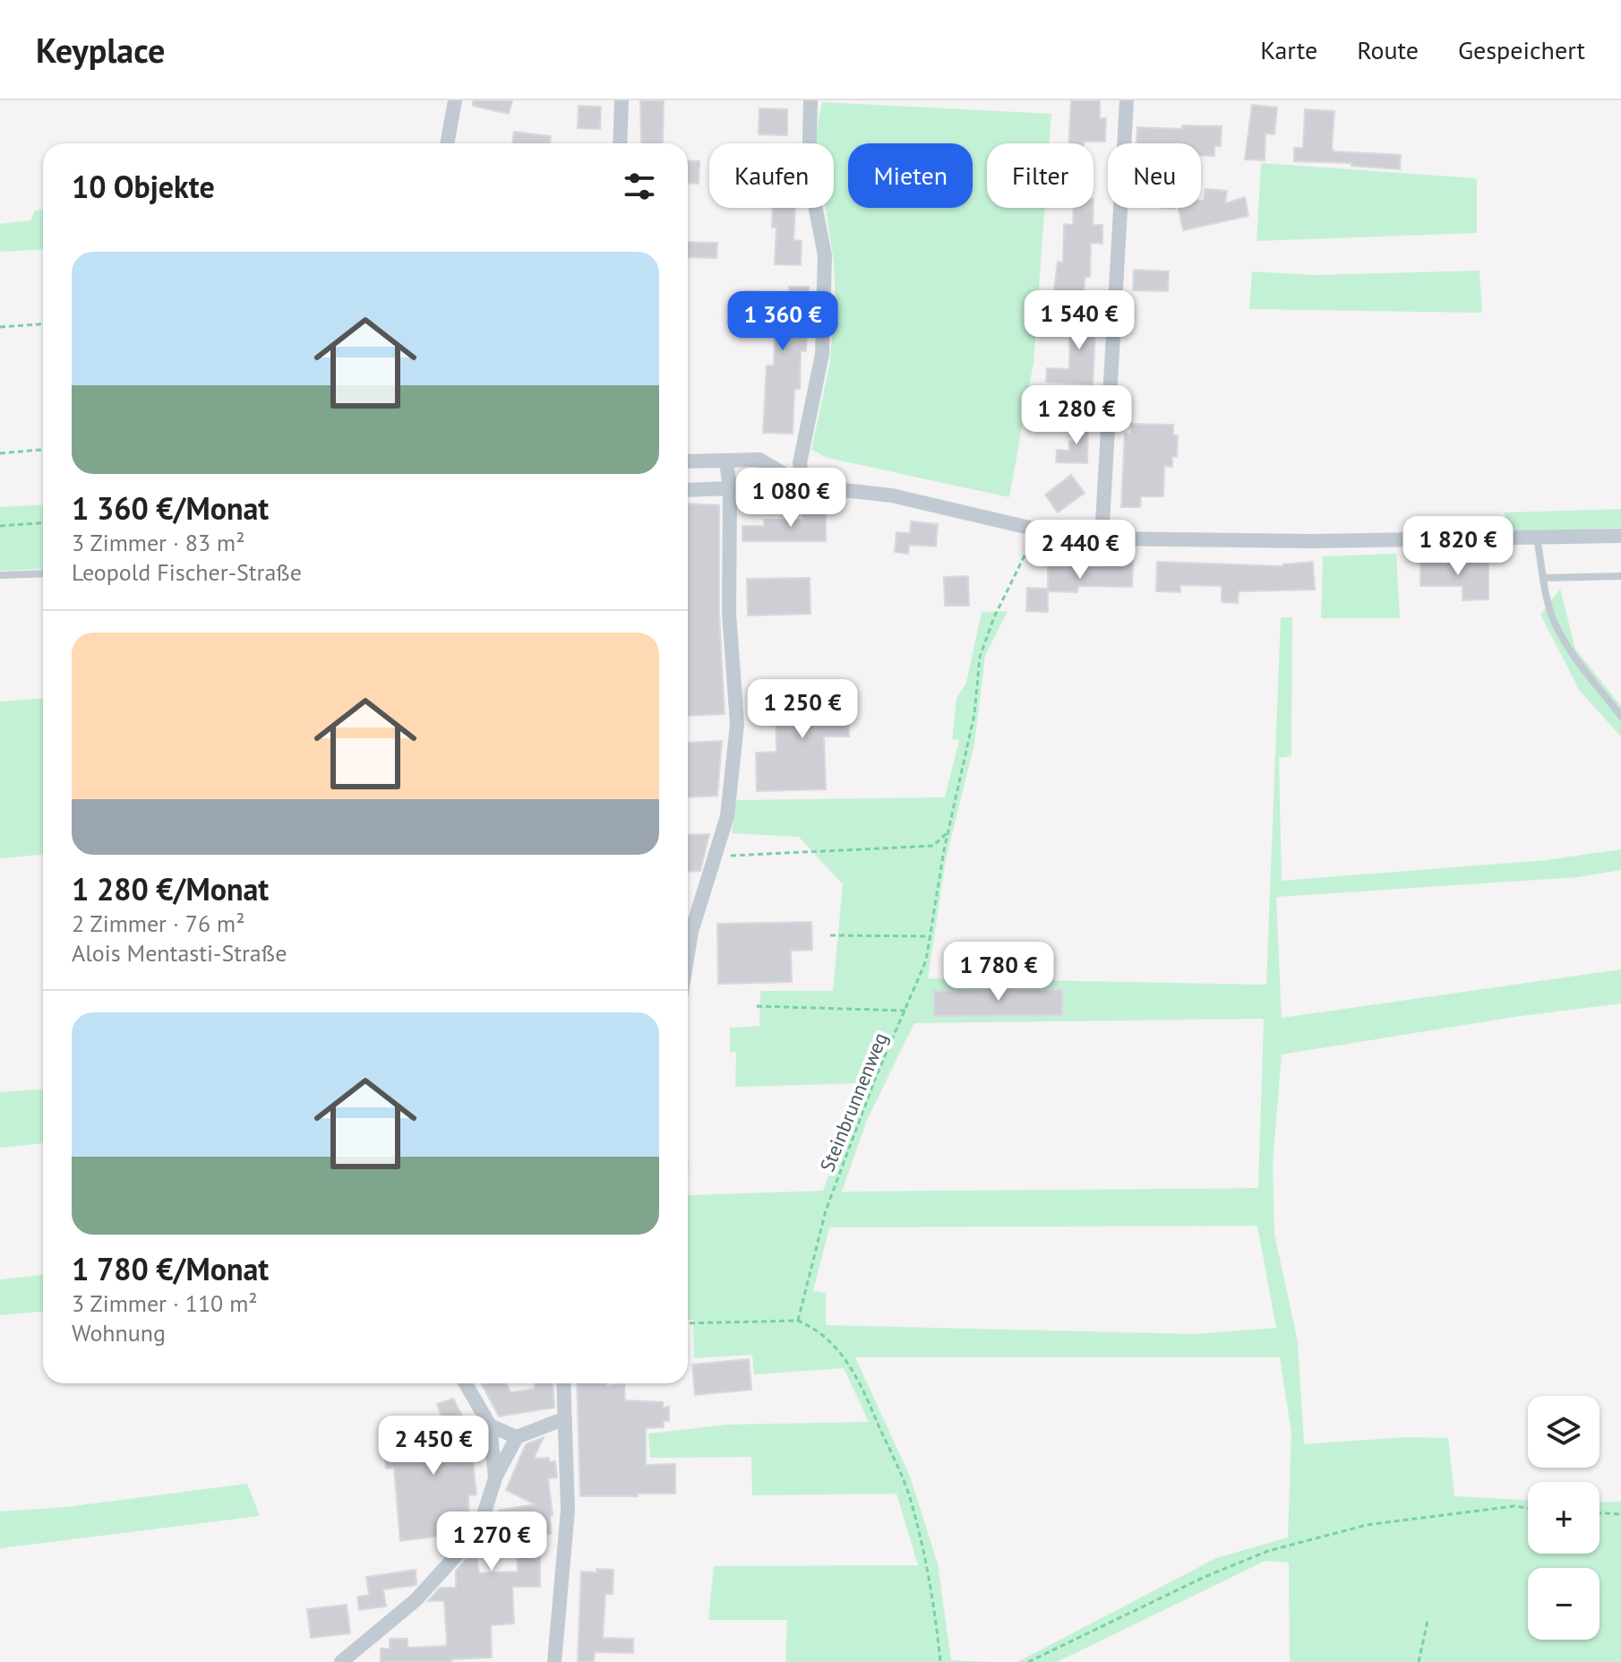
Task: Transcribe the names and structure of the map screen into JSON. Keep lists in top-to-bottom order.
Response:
{
  "streets": {
    "path": ["Steinbrunnenweg"]
  },
  "page": {
    "header": "Keyplace",
    "nav": ["Karte", "Route", "Gespeichert"],
    "chip": [
      "Kaufen",
      "Mieten",
      "Filter",
      "Neu"
    ],
    "heading": "10 Objekte",
    "list": [
      {
        "name": "1 360 €/Monat",
        "note": "3 Zimmer · 83 m² · Leopold Fischer-Straße"
      },
      {
        "name": "1 280 €/Monat",
        "note": "2 Zimmer · 76 m² · Alois Mentasti-Straße"
      },
      {
        "name": "1 780 €/Monat",
        "note": "3 Zimmer · 110 m² · Wohnung"
      }
    ],
    "price": [
      "1 540 €",
      "1 360 €",
      "1 280 €",
      "1 080 €",
      "1 820 €",
      "2 440 €",
      "1 250 €",
      "1 780 €",
      "2 450 €",
      "1 270 €"
    ],
    "map_buttons": ["+", "−"]
  }
}
